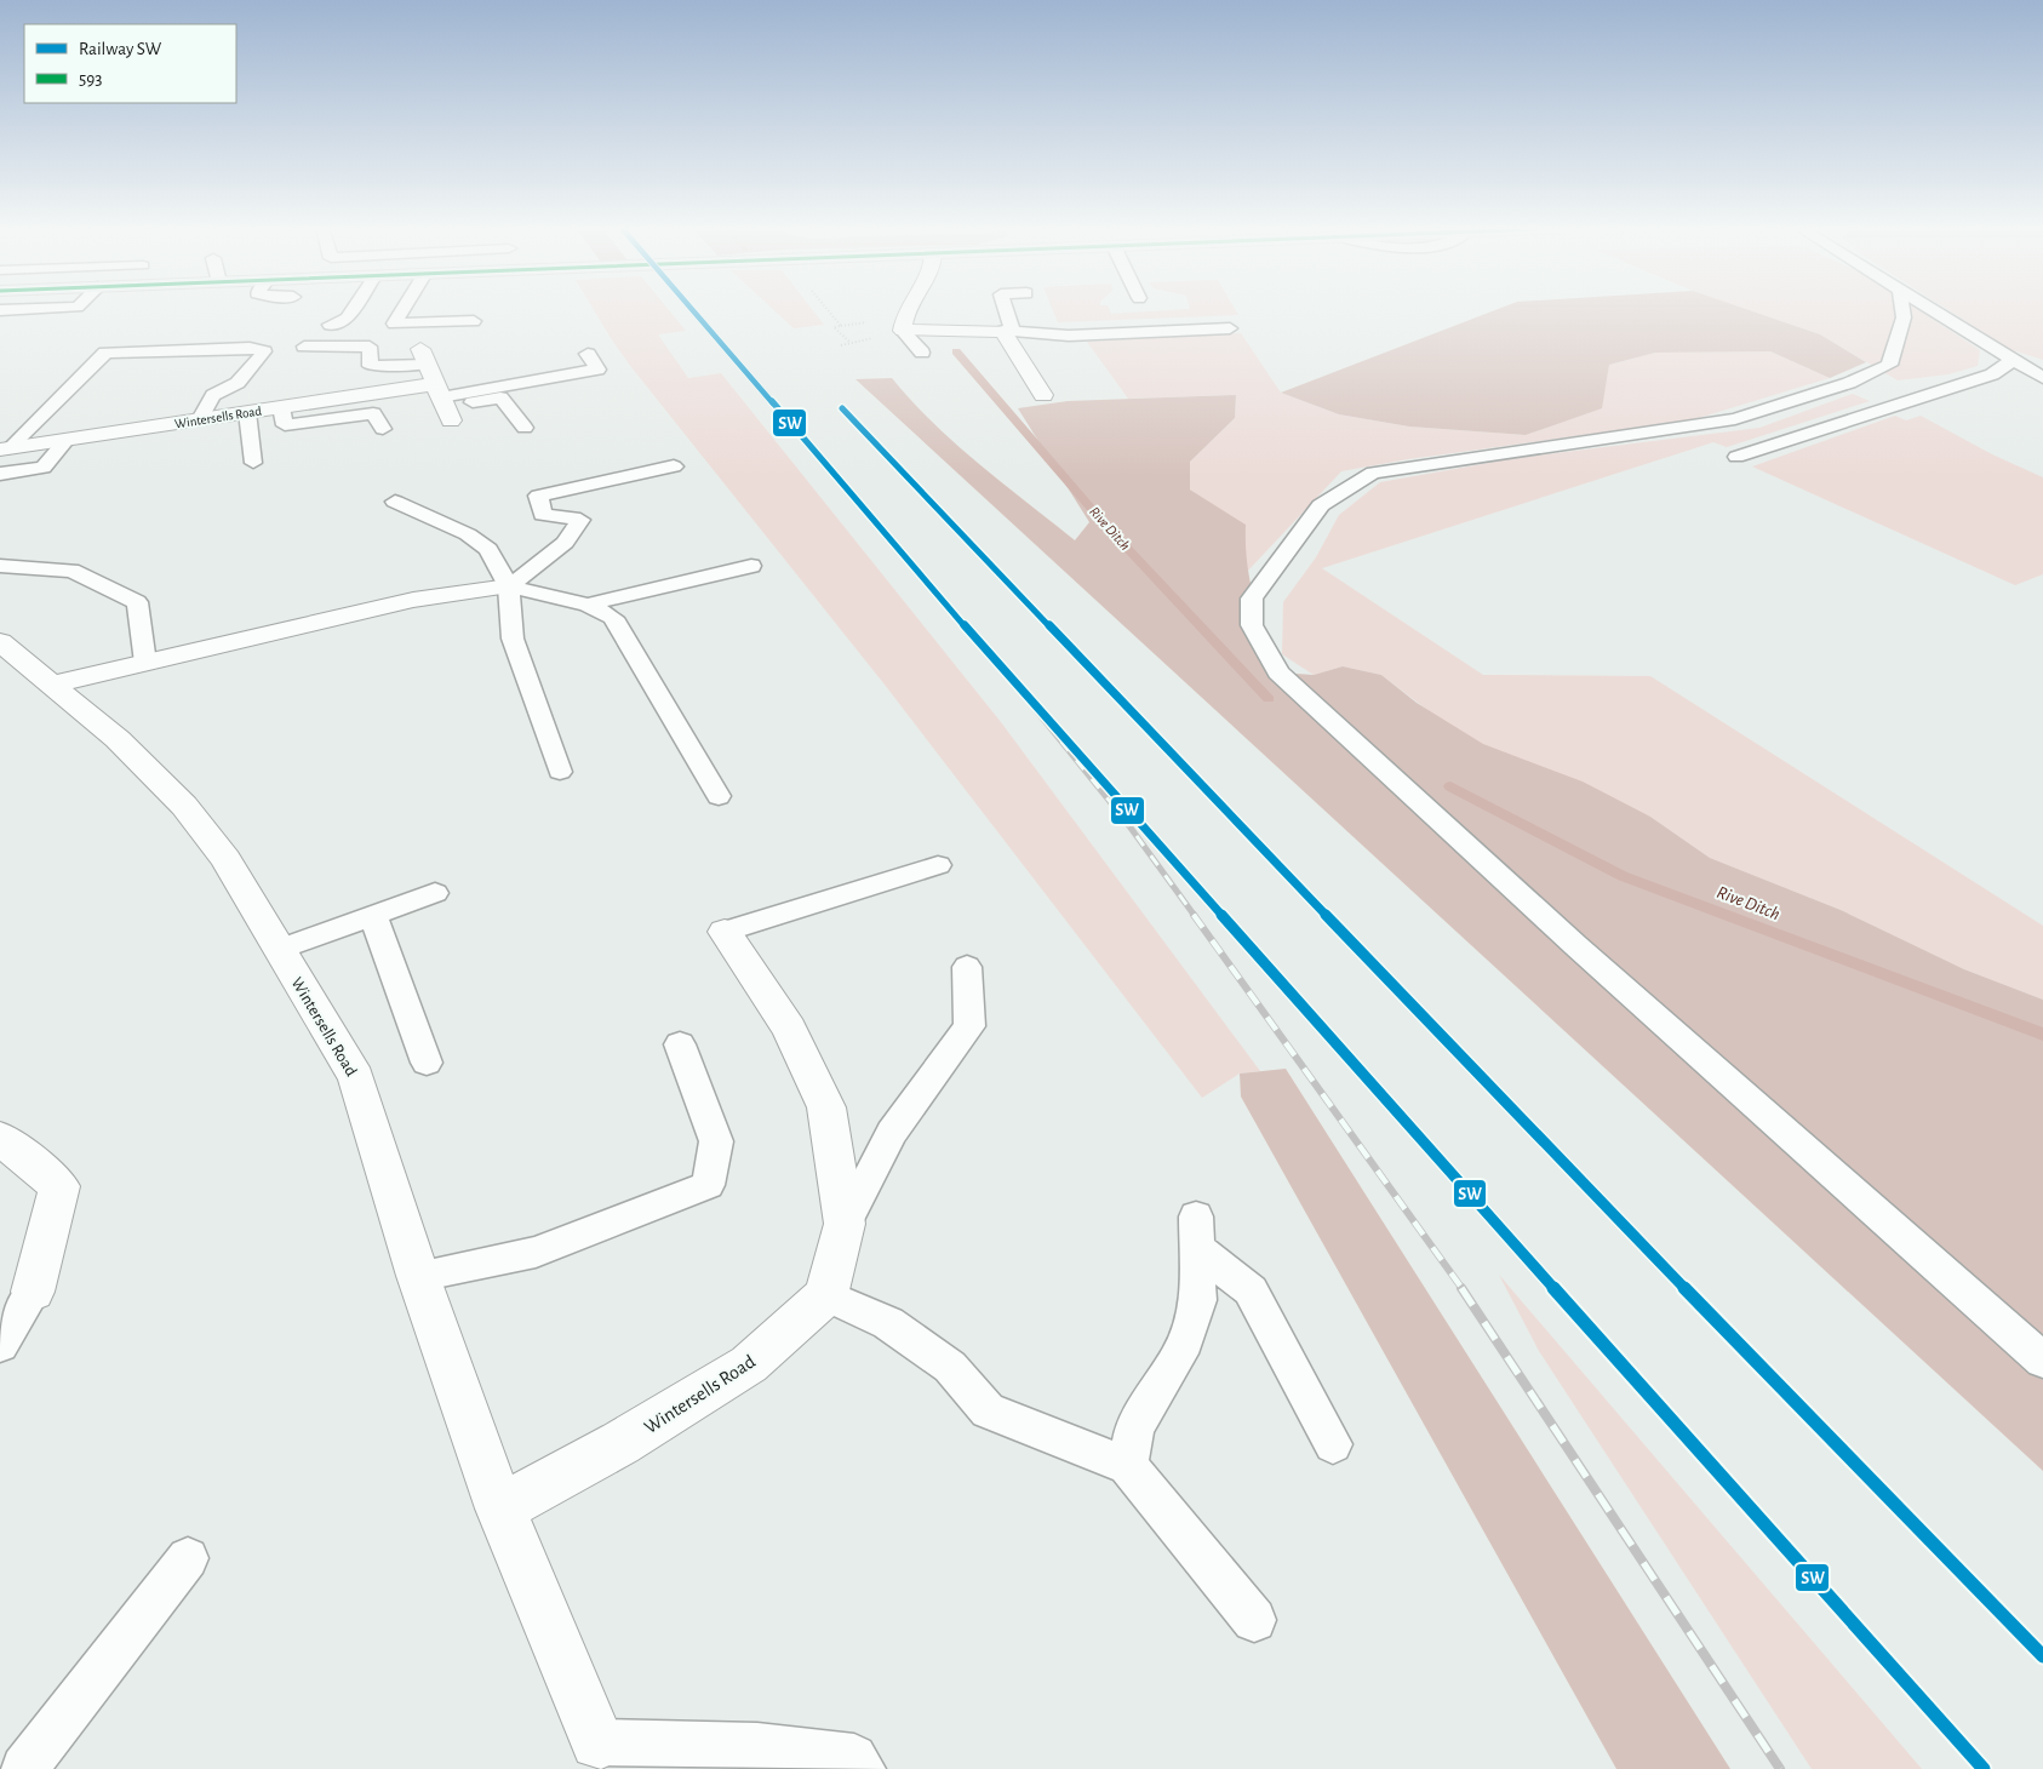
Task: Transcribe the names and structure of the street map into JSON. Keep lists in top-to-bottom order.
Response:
{
  "streets": {
    "street": ["Wintersells Road"]
  },
  "water": ["Rive Ditch"],
  "lines": ["rail line SW"],
  "legend": ["Railway SW", "593"]
}
